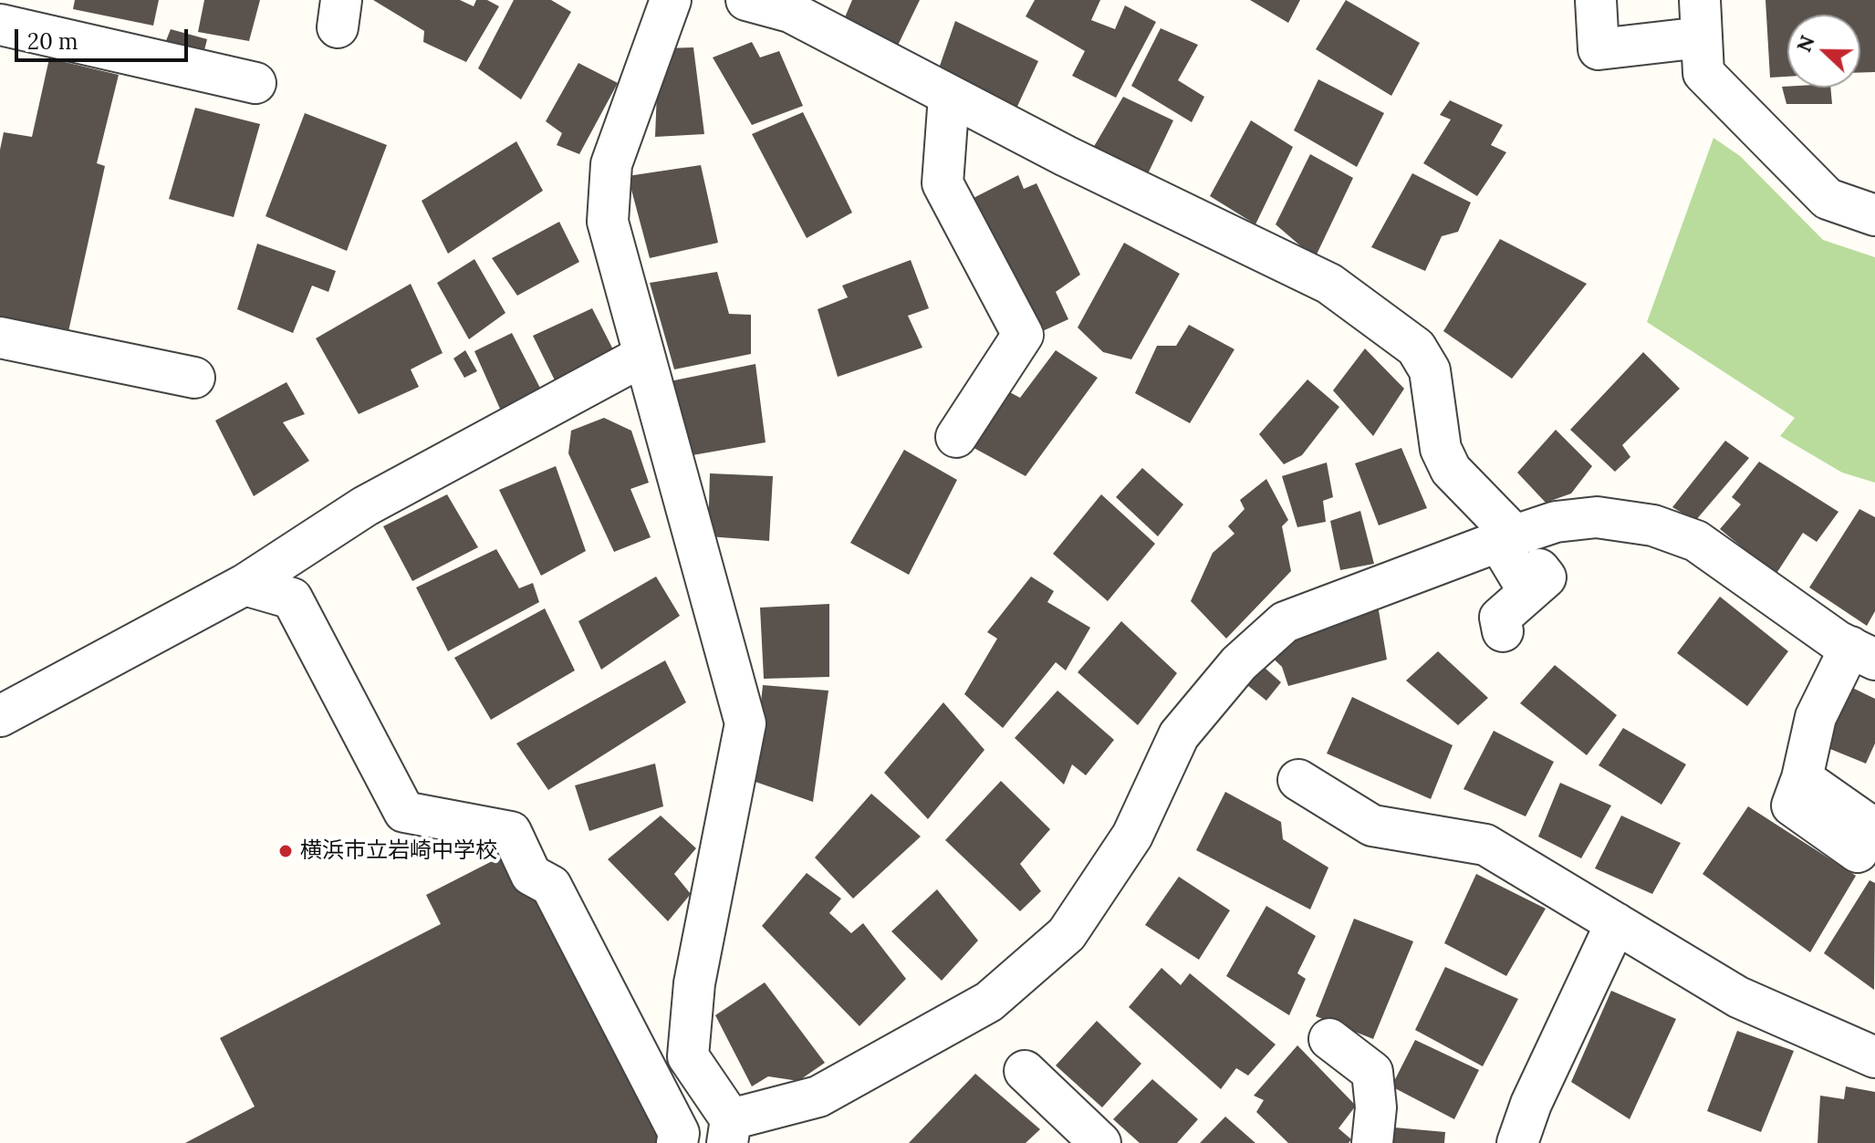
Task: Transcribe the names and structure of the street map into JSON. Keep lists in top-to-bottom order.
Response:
{
  "places": ["横浜市立岩崎中学校"],
  "scale_bar": "20 m",
  "north": "left"
}
